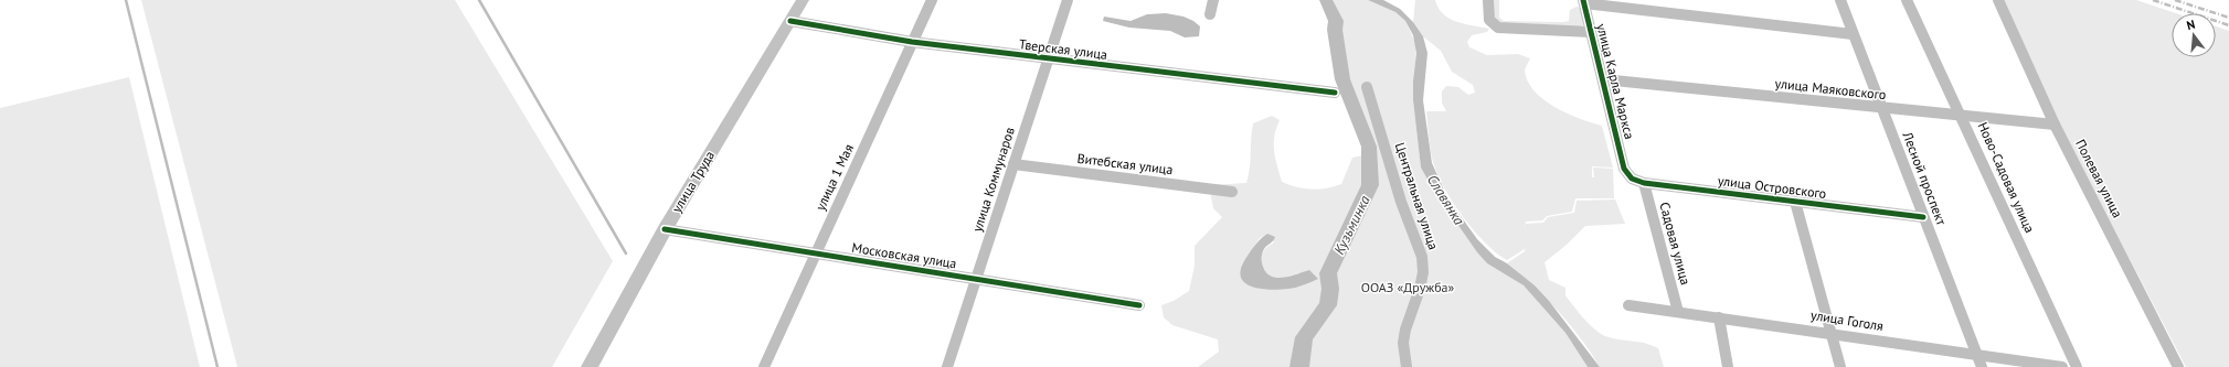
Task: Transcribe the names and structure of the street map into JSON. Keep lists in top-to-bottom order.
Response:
{
  "streets": {
    "street": [
      "Тверская улица",
      "улица Карла Маркса",
      "улица Маяковского",
      "Витебская улица",
      "улица 1 Мая",
      "Ново-Садовая улица",
      "Лесной проспект",
      "Полевая улица",
      "улица Коммунаров",
      "улица Труда",
      "улица Островского",
      "Центральная улица",
      "Садовая улица",
      "Московская улица",
      "улица Гоголя"
    ]
  },
  "crossings": [
    ["Тверская улица", "улица 1 Мая"],
    ["Тверская улица", "улица Коммунаров"],
    ["Тверская улица", "улица Труда"],
    ["улица Карла Маркса", "улица Маяковского"],
    ["улица Карла Маркса", "улица Островского"],
    ["улица Маяковского", "Ново-Садовая улица"],
    ["улица Маяковского", "Лесной проспект"],
    ["улица Маяковского", "Полевая улица"],
    ["Витебская улица", "улица Коммунаров"],
    ["улица 1 Мая", "Московская улица"],
    ["Лесной проспект", "улица Островского"],
    ["Лесной проспект", "улица Гоголя"],
    ["улица Коммунаров", "Московская улица"],
    ["улица Труда", "Московская улица"],
    ["улица Островского", "Садовая улица"],
    ["Садовая улица", "улица Гоголя"]
  ],
  "water": ["Славянка", "Кузьминка"],
  "parks": ["ООАЗ «Дружба»"],
  "north": "top"
}
